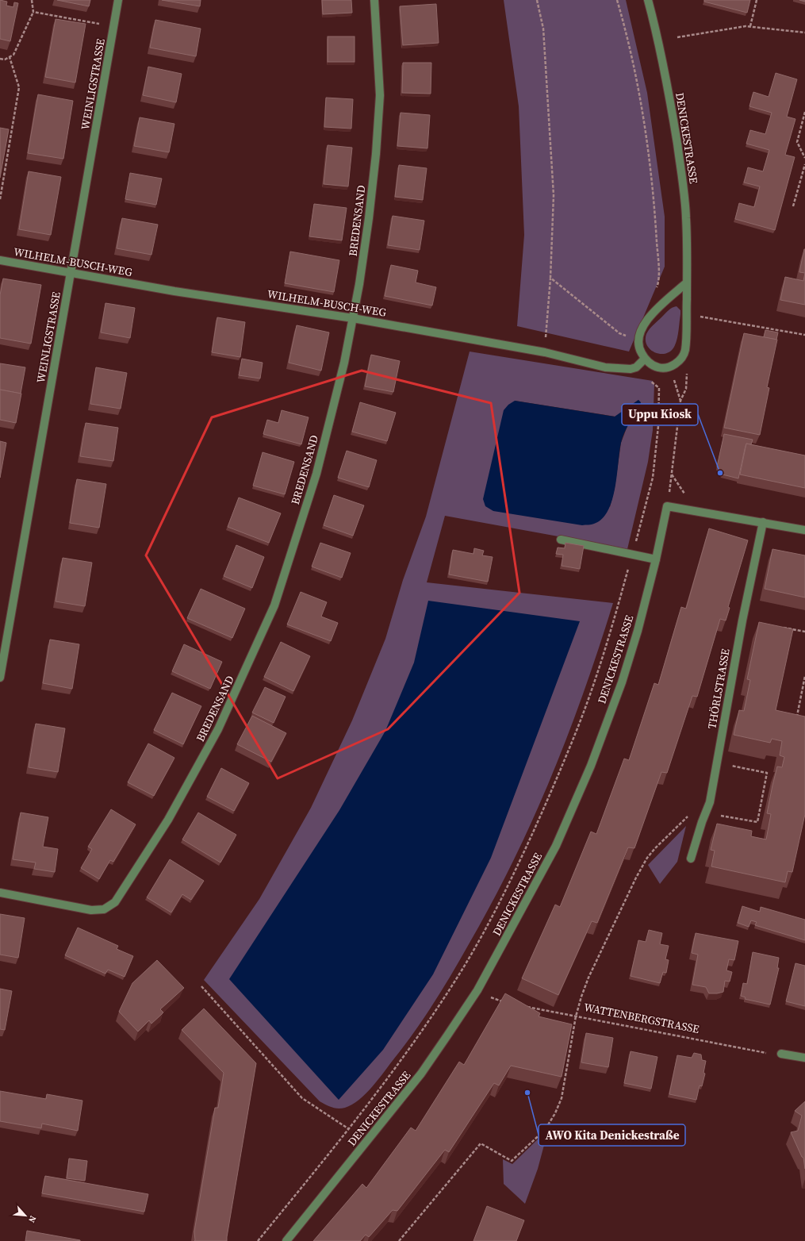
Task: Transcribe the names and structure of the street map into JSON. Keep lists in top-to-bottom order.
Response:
{
  "streets": {
    "street": [
      "WEINLIGSTRASSE",
      "DENICKESTRASSE",
      "BREDENSAND",
      "WILHELM-BUSCH-WEG",
      "THÖRLSTRASSE"
    ],
    "path": ["WATTENBERGSTRASSE"]
  },
  "crossings": [
    ["WEINLIGSTRASSE", "WILHELM-BUSCH-WEG"],
    ["BREDENSAND", "WILHELM-BUSCH-WEG"]
  ],
  "places": ["Uppu Kiosk", "AWO Kita Denickestraße"],
  "north": "bottom right"
}
